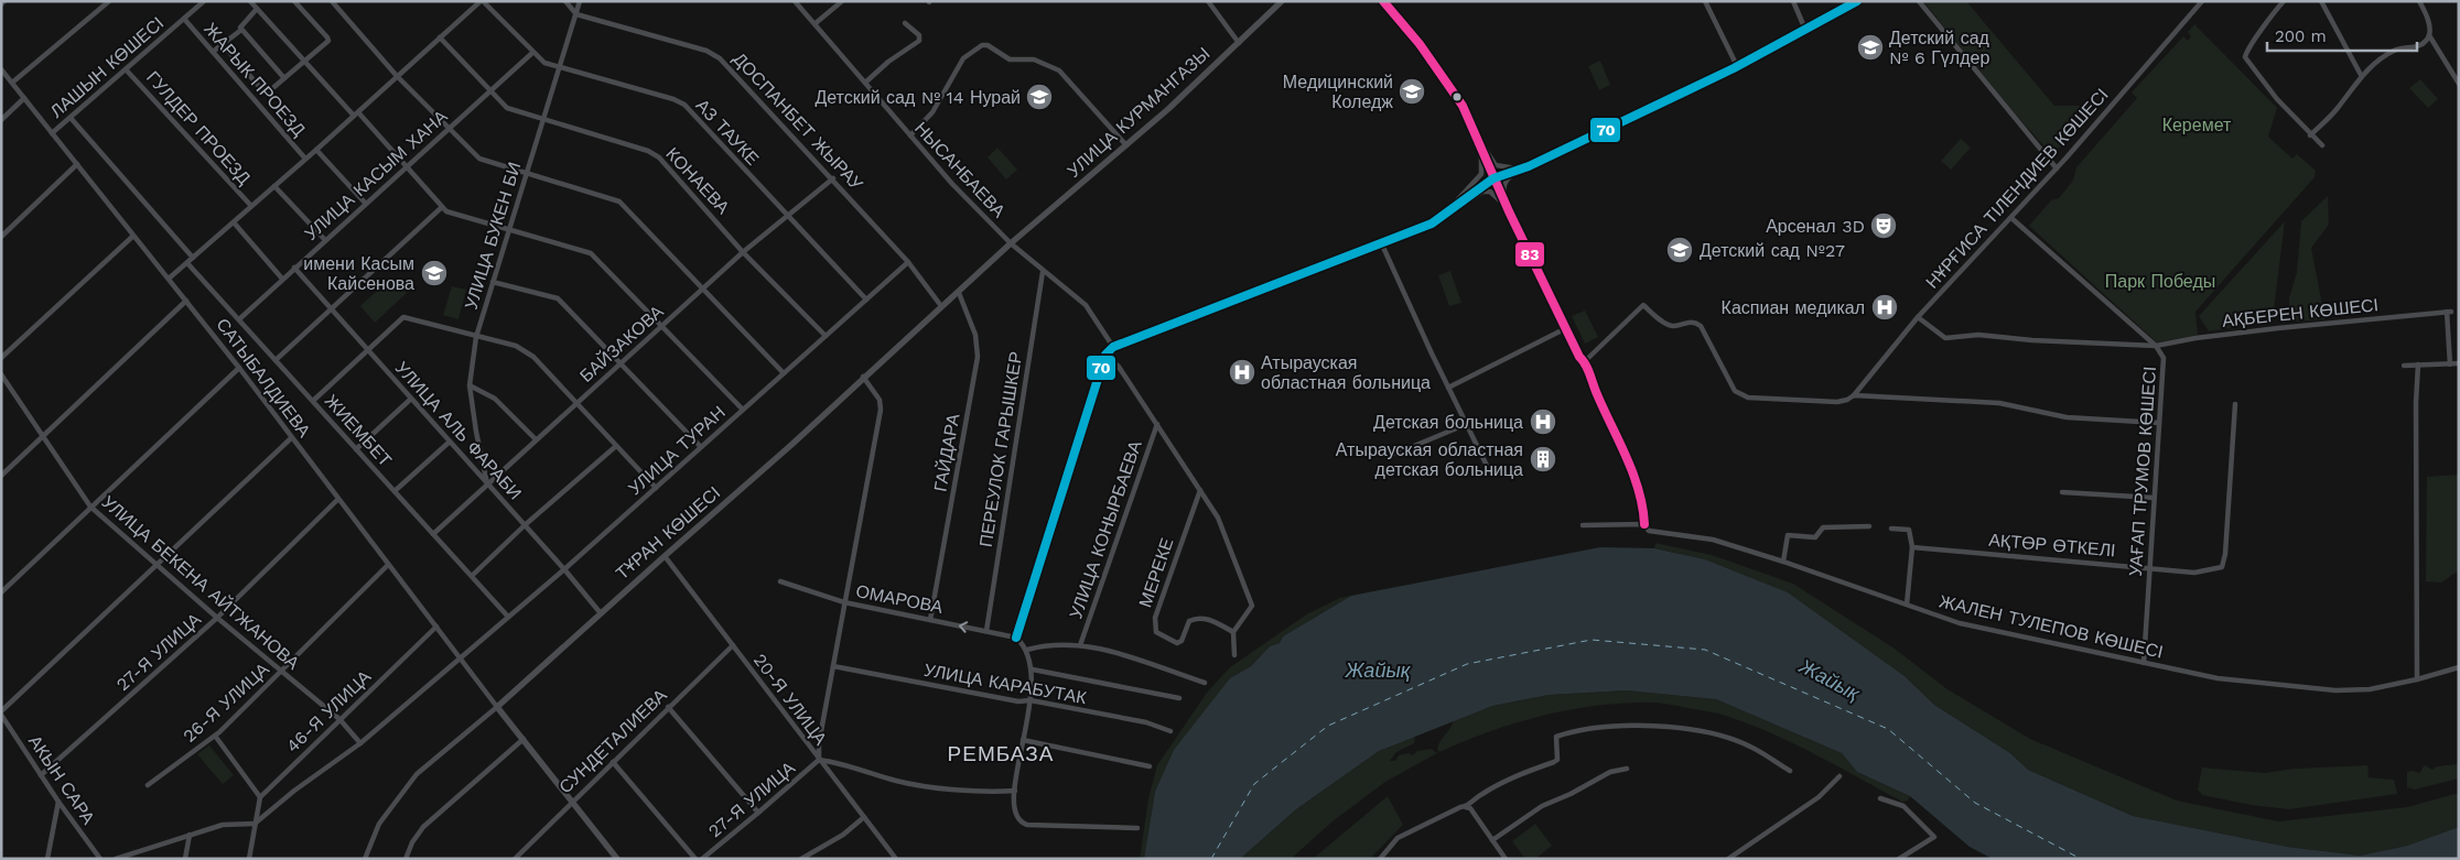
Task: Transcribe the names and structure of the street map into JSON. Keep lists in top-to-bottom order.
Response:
{
  "streets": {
    "main road": ["УЛИЦА КУРМАНГАЗЫ", "ТҰРАН КӨШЕСІ"],
    "street": [
      "ЛАШЫН КӨШЕСІ",
      "ЖАРЫК ПРОЕЗД",
      "ДОСПАНБЕТ ЖЫРАУ",
      "ГУЛДЕР ПРОЕЗД",
      "АЗ ТАУКЕ",
      "НЫСАНБАЕВА",
      "УЛИЦА КАСЫМ ХАНА",
      "КОНАЕВА",
      "НҰРҒИСА ТІЛЕНДИЕВ КӨШЕСІ",
      "УЛИЦА БУКЕН БИ",
      "АҚБЕРЕН КӨШЕСІ",
      "БАЙЗАКОВА",
      "САТЫБАЛДИЕВА",
      "ЖИЕМБЕТ",
      "УЛИЦА АЛЬ ФАРАБИ",
      "ПЕРЕУЛОК ГАРЫШКЕР",
      "УЛИЦА ТУРАН",
      "ГАЙДАРА",
      "УАҒАП ТРУМОВ КӨШЕСІ",
      "УЛИЦА КОНЫРБАЕВА",
      "АҚТӨР ӨТКЕЛІ",
      "МЕРЕКЕ",
      "УЛИЦА БЕКЕНА АЙТЖАНОВА",
      "ОМАРОВА",
      "ЖАЛЕН ТУЛЕПОВ КӨШЕСІ",
      "27-Я УЛИЦА",
      "УЛИЦА КАРАБУТАК",
      "20-Я УЛИЦА",
      "26-Я УЛИЦА",
      "46-Я УЛИЦА",
      "СУНДЕТАЛИЕВА",
      "АКЫН САРА"
    ]
  },
  "crossings": [
    ["ЛАШЫН КӨШЕСІ", "ЖАРЫК ПРОЕЗД"],
    ["ЛАШЫН КӨШЕСІ", "ГУЛДЕР ПРОЕЗД"],
    ["ЛАШЫН КӨШЕСІ", "САТЫБАЛДИЕВА"],
    ["ЖАРЫК ПРОЕЗД", "УЛИЦА КАСЫМ ХАНА"],
    ["УЛИЦА КУРМАНГАЗЫ", "НЫСАНБАЕВА"],
    ["УЛИЦА КУРМАНГАЗЫ", "ТҰРАН КӨШЕСІ"],
    ["ДОСПАНБЕТ ЖЫРАУ", "УЛИЦА БУКЕН БИ"],
    ["ДОСПАНБЕТ ЖЫРАУ", "БАЙЗАКОВА"],
    ["ДОСПАНБЕТ ЖЫРАУ", "УЛИЦА ТУРАН"],
    ["ДОСПАНБЕТ ЖЫРАУ", "ТҰРАН КӨШЕСІ"],
    ["АЗ ТАУКЕ", "УЛИЦА КАСЫМ ХАНА"],
    ["АЗ ТАУКЕ", "УЛИЦА БУКЕН БИ"],
    ["АЗ ТАУКЕ", "БАЙЗАКОВА"],
    ["АЗ ТАУКЕ", "УЛИЦА ТУРАН"],
    ["НЫСАНБАЕВА", "ПЕРЕУЛОК ГАРЫШКЕР"],
    ["НЫСАНБАЕВА", "ТҰРАН КӨШЕСІ"],
    ["УЛИЦА КАСЫМ ХАНА", "КОНАЕВА"],
    ["УЛИЦА КАСЫМ ХАНА", "ЖИЕМБЕТ"],
    ["УЛИЦА КАСЫМ ХАНА", "УЛИЦА АЛЬ ФАРАБИ"],
    ["КОНАЕВА", "УЛИЦА БУКЕН БИ"],
    ["КОНАЕВА", "БАЙЗАКОВА"],
    ["КОНАЕВА", "УЛИЦА ТУРАН"],
    ["НҰРҒИСА ТІЛЕНДИЕВ КӨШЕСІ", "АҚБЕРЕН КӨШЕСІ"],
    ["НҰРҒИСА ТІЛЕНДИЕВ КӨШЕСІ", "УАҒАП ТРУМОВ КӨШЕСІ"],
    ["УЛИЦА БУКЕН БИ", "БАЙЗАКОВА"],
    ["УЛИЦА БУКЕН БИ", "УЛИЦА АЛЬ ФАРАБИ"],
    ["АҚБЕРЕН КӨШЕСІ", "УАҒАП ТРУМОВ КӨШЕСІ"],
    ["БАЙЗАКОВА", "ЖИЕМБЕТ"],
    ["БАЙЗАКОВА", "УЛИЦА АЛЬ ФАРАБИ"],
    ["САТЫБАЛДИЕВА", "УЛИЦА ТУРАН"],
    ["САТЫБАЛДИЕВА", "ТҰРАН КӨШЕСІ"],
    ["САТЫБАЛДИЕВА", "27-Я УЛИЦА"],
    ["САТЫБАЛДИЕВА", "26-Я УЛИЦА"],
    ["САТЫБАЛДИЕВА", "46-Я УЛИЦА"],
    ["ЖИЕМБЕТ", "УЛИЦА ТУРАН"],
    ["УЛИЦА АЛЬ ФАРАБИ", "УЛИЦА ТУРАН"],
    ["УЛИЦА АЛЬ ФАРАБИ", "ТҰРАН КӨШЕСІ"],
    ["ПЕРЕУЛОК ГАРЫШКЕР", "ОМАРОВА"],
    ["УЛИЦА ТУРАН", "46-Я УЛИЦА"],
    ["ГАЙДАРА", "ТҰРАН КӨШЕСІ"],
    ["ГАЙДАРА", "ОМАРОВА"],
    ["УАҒАП ТРУМОВ КӨШЕСІ", "АҚТӨР ӨТКЕЛІ"],
    ["УАҒАП ТРУМОВ КӨШЕСІ", "ЖАЛЕН ТУЛЕПОВ КӨШЕСІ"],
    ["ТҰРАН КӨШЕСІ", "20-Я УЛИЦА"],
    ["УЛИЦА БЕКЕНА АЙТЖАНОВА", "27-Я УЛИЦА"],
    ["УЛИЦА БЕКЕНА АЙТЖАНОВА", "26-Я УЛИЦА"],
    ["УЛИЦА БЕКЕНА АЙТЖАНОВА", "46-Я УЛИЦА"],
    ["27-Я УЛИЦА", "20-Я УЛИЦА"],
    ["27-Я УЛИЦА", "АКЫН САРА"],
    ["20-Я УЛИЦА", "СУНДЕТАЛИЕВА"]
  ],
  "districts": ["РЕМБАЗА"],
  "water": ["Жайық"],
  "parks": ["Керемет", "Парк Победы"],
  "places": {
    "school or university": [
      "Детский сад № 6 Гүлдер",
      "Медицинский Коледж",
      "Детский сад № 14 Нурай",
      "Детский сад №27",
      "имени Касым Кайсенова"
    ],
    "theatre": ["Арсенал 3D"],
    "hospital": ["Каспиан медикал", "Атырауская областная больница", "Детская больница"],
    "building": ["Атырауская областная детская больница"]
  },
  "lines": ["transit line 83", "transit line 70"],
  "scale_bar": "200 m"
}
